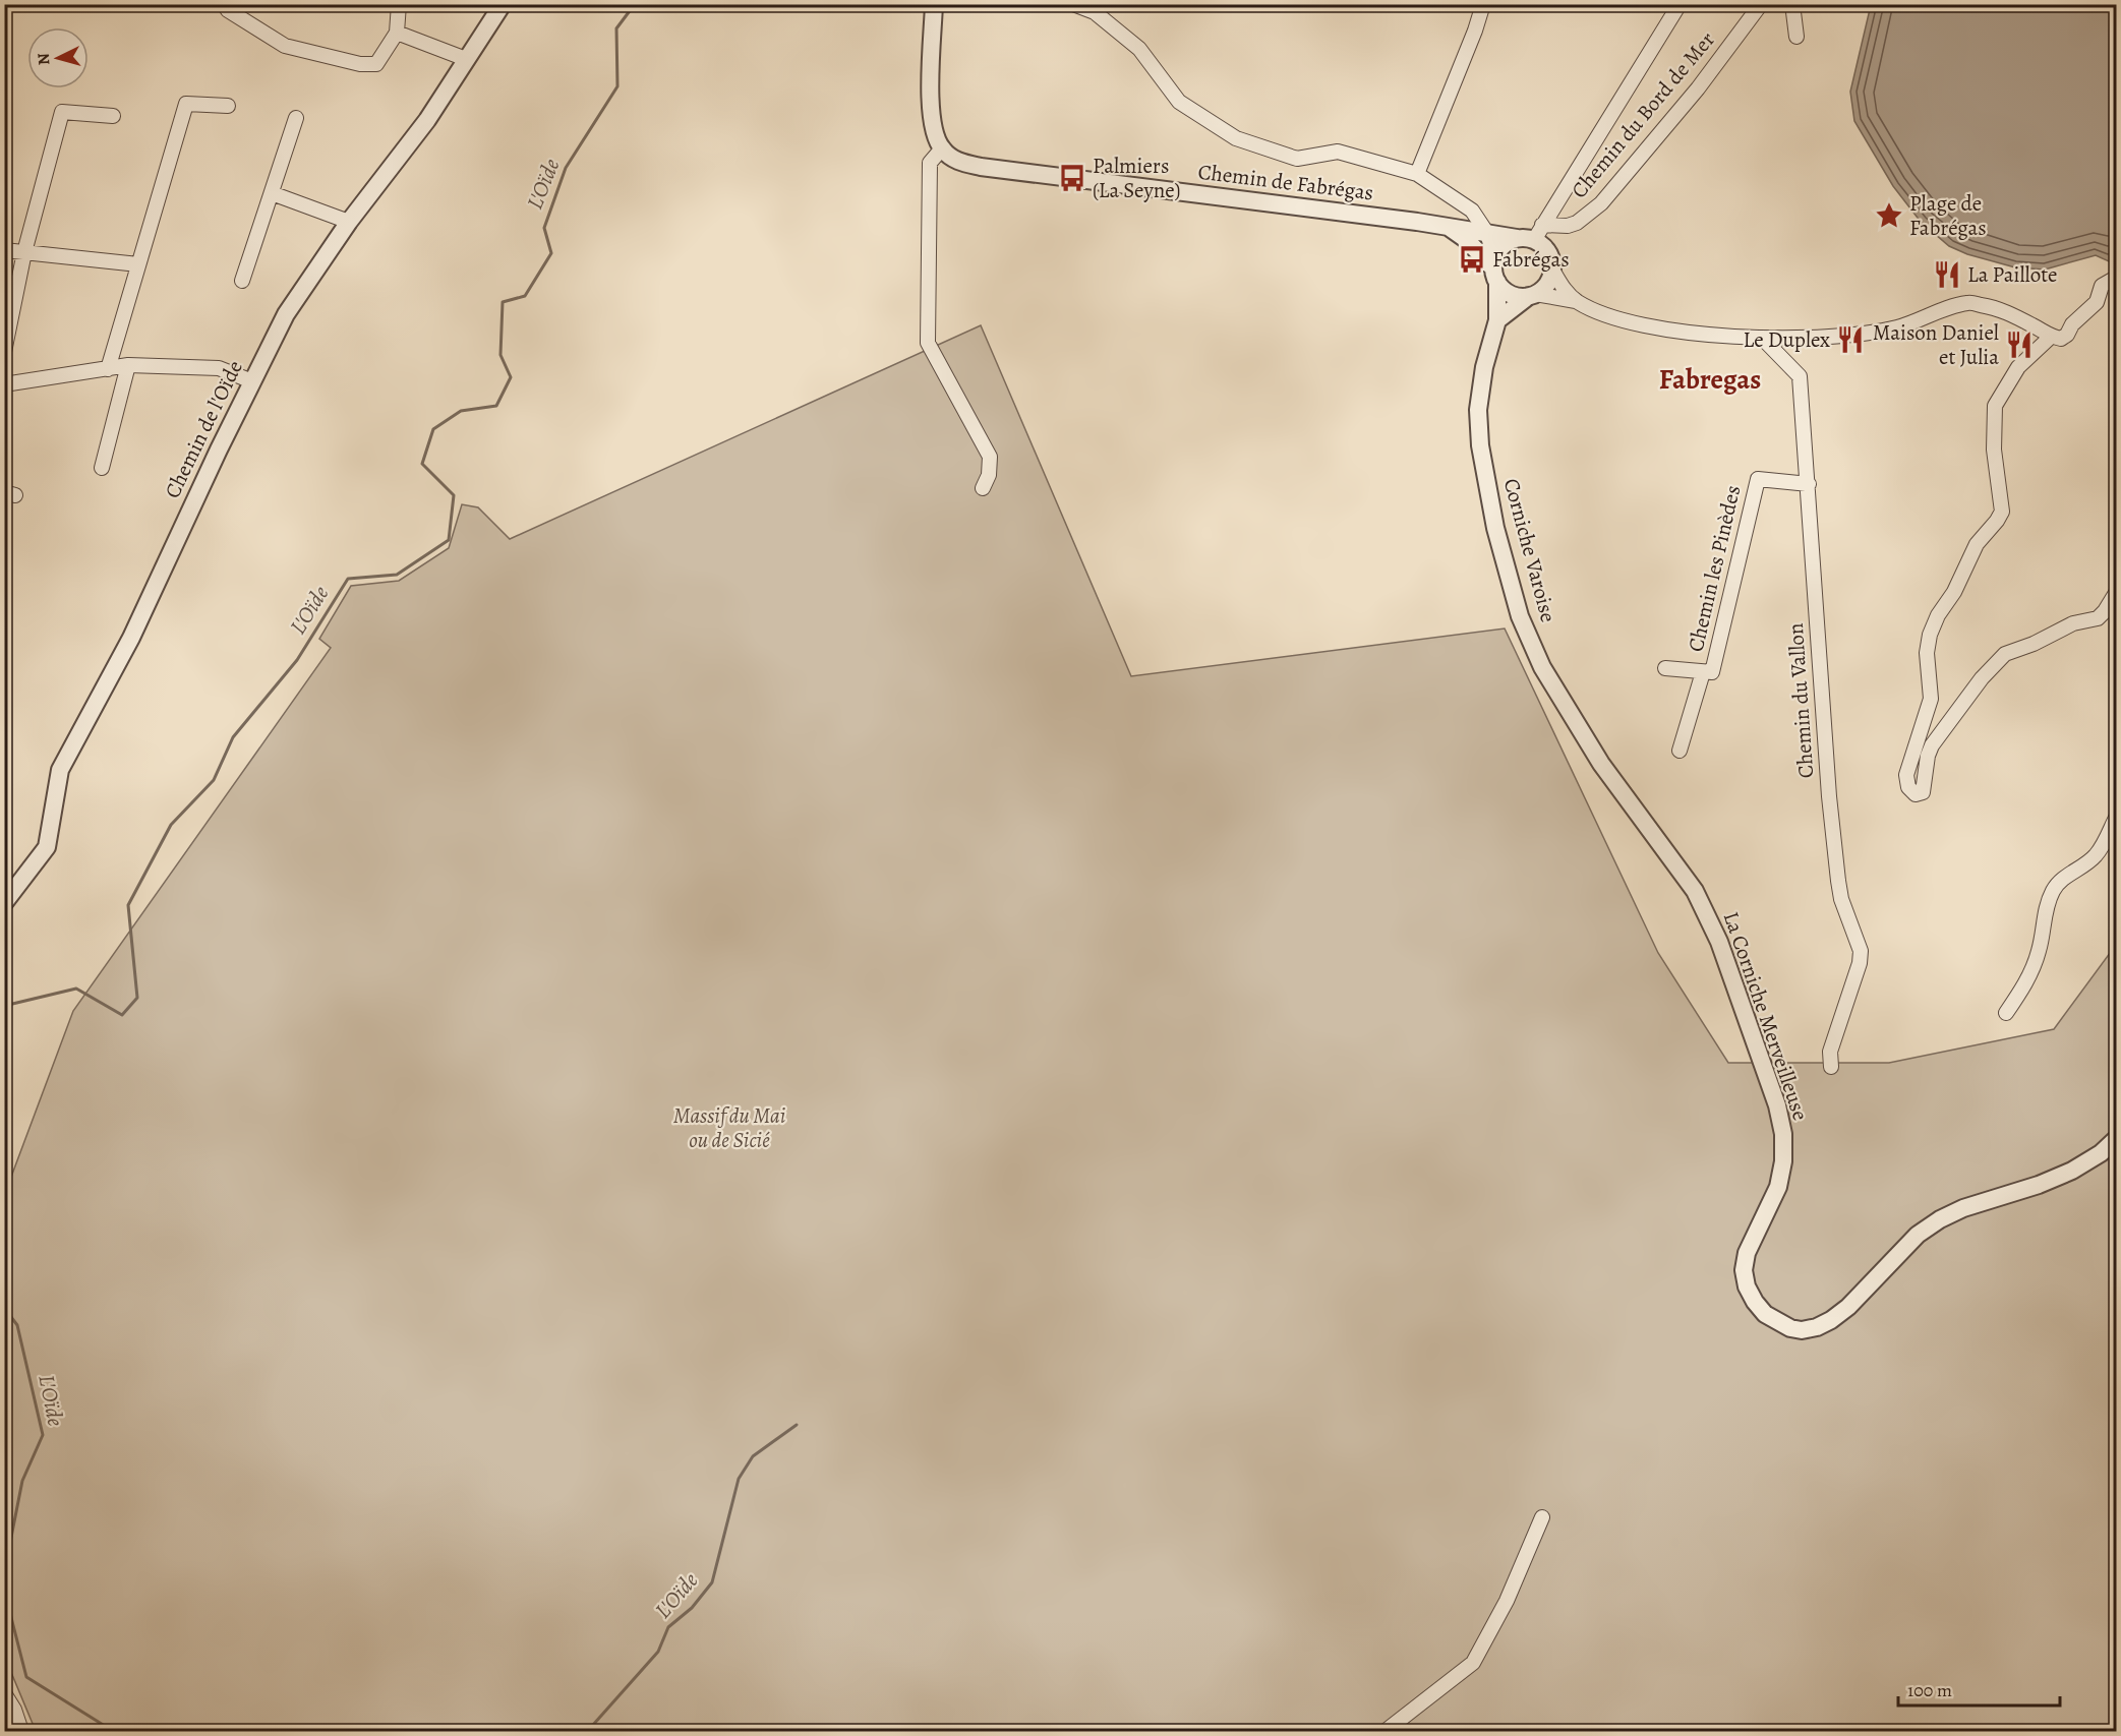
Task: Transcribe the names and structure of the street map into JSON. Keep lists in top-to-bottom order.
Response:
{
  "streets": {
    "street": [
      "Chemin du Bord de Mer",
      "Chemin de Fabrégas",
      "Chemin de l'Oïde",
      "Corniche Varoise",
      "Chemin les Pinèdes",
      "Chemin du Vallon",
      "La Corniche Merveilleuse"
    ]
  },
  "crossings": [
    ["Chemin du Bord de Mer", "Chemin de Fabrégas"],
    ["Chemin du Bord de Mer", "Corniche Varoise"],
    ["Chemin de Fabrégas", "Corniche Varoise"],
    ["Corniche Varoise", "La Corniche Merveilleuse"],
    ["Chemin les Pinèdes", "Chemin du Vallon"]
  ],
  "districts": ["Fabregas"],
  "water": ["L'Oïde"],
  "parks": ["Massif du Mai ou de Sicié"],
  "places": {
    "bus stop": ["Palmiers (La Seyne)", "Fabrégas"],
    "place": ["Plage de Fabrégas"],
    "restaurant": ["La Paillote", "Le Duplex", "Maison Daniel et Julia"]
  },
  "scale_bar": "100 m",
  "north": "left"
}
